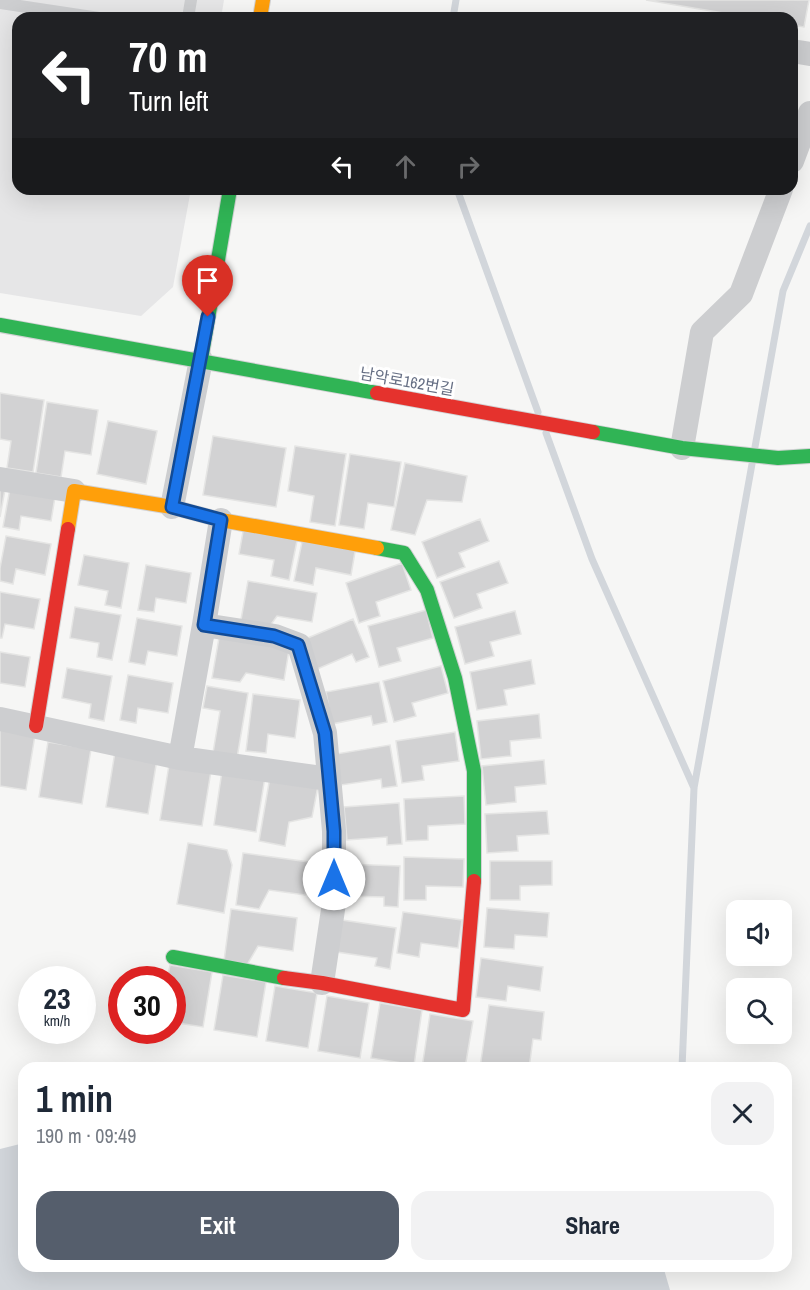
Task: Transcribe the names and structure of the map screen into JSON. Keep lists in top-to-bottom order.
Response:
{
  "streets": {
    "street": ["남악로162번길"]
  },
  "page": {
    "turn": ["70 m", "Turn left"],
    "speed": "23 km/h",
    "limit": "30",
    "heading": ["1 min", "190 m · 09:49"],
    "buttons": ["Exit", "Share"]
  }
}
